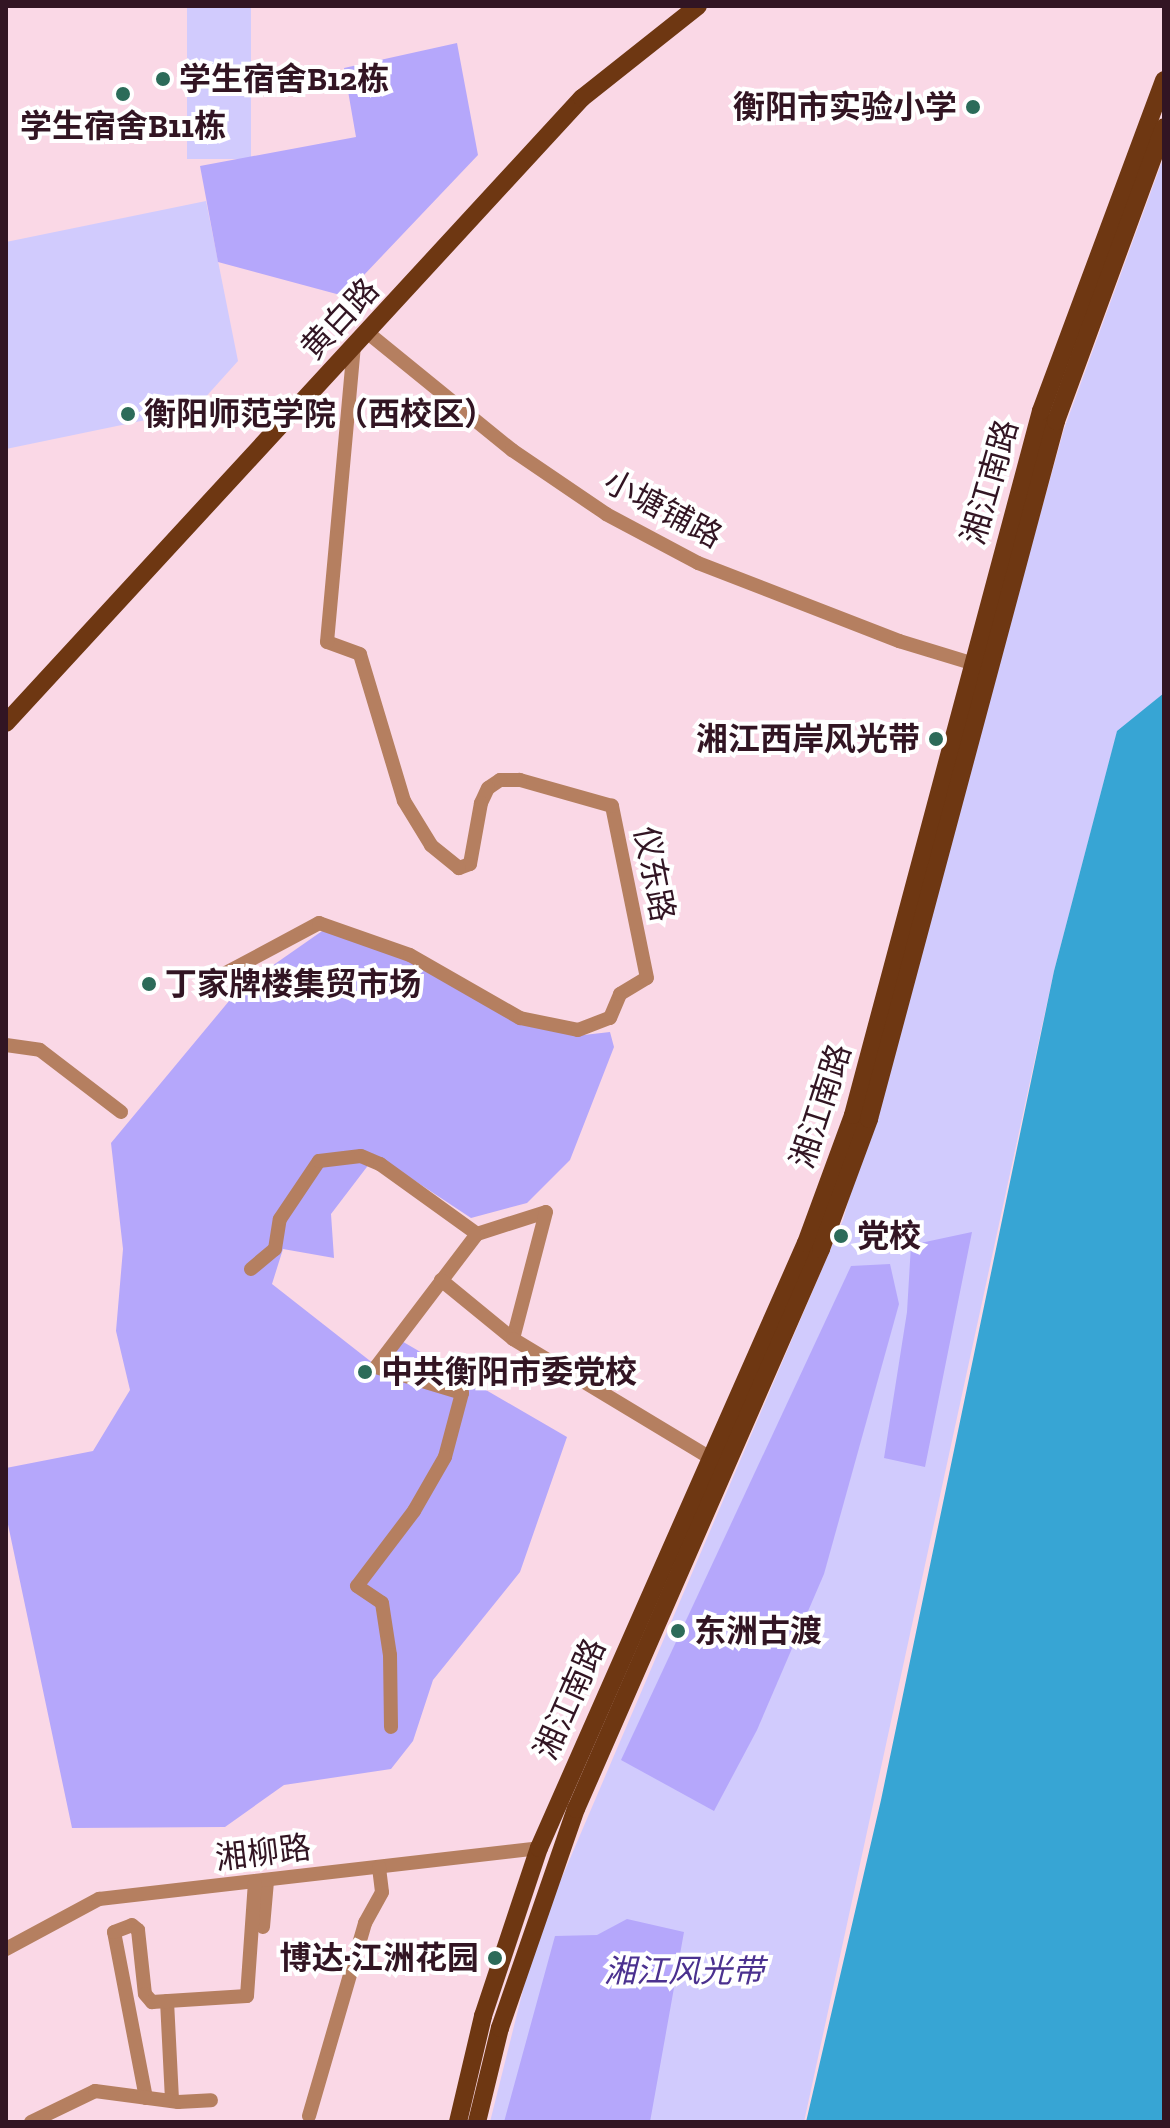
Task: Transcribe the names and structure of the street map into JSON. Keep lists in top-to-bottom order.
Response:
{
  "streets": {
    "main road": ["黄白路", "湘江南路"],
    "street": ["小塘铺路", "仪东路", "湘柳路"]
  },
  "crossings": [
    ["黄白路", "小塘铺路"],
    ["黄白路", "仪东路"],
    ["湘江南路", "小塘铺路"],
    ["湘江南路", "湘柳路"]
  ],
  "parks": ["湘江风光带"],
  "places": [
    "学生宿舍B12栋",
    "学生宿舍B11栋",
    "衡阳市实验小学",
    "衡阳师范学院（西校区）",
    "湘江西岸风光带",
    "丁家牌楼集贸市场",
    "党校",
    "中共衡阳市委党校",
    "东洲古渡",
    "博达·江洲花园"
  ]
}
